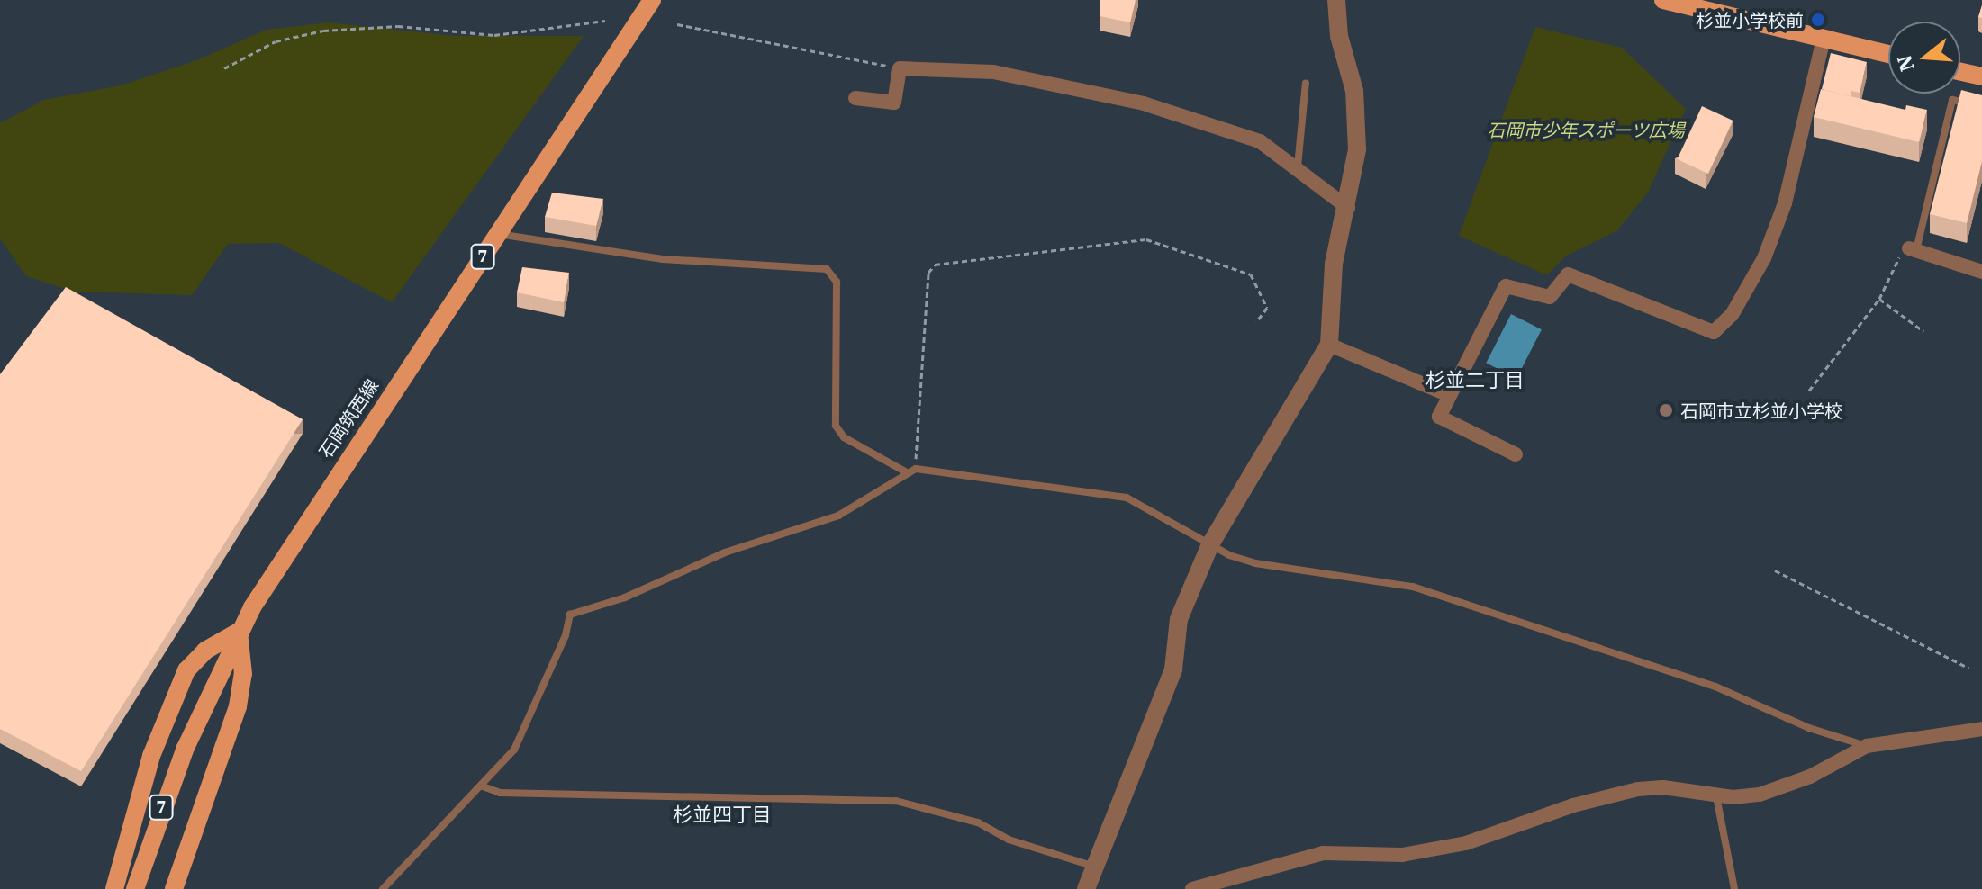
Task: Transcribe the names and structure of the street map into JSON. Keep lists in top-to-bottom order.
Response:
{
  "streets": {
    "main road": ["7", "石岡筑西線"]
  },
  "districts": ["杉並二丁目", "杉並四丁目"],
  "parks": ["石岡市少年スポーツ広場"],
  "places": ["杉並小学校前", "石岡市立杉並小学校"],
  "north": "left"
}
